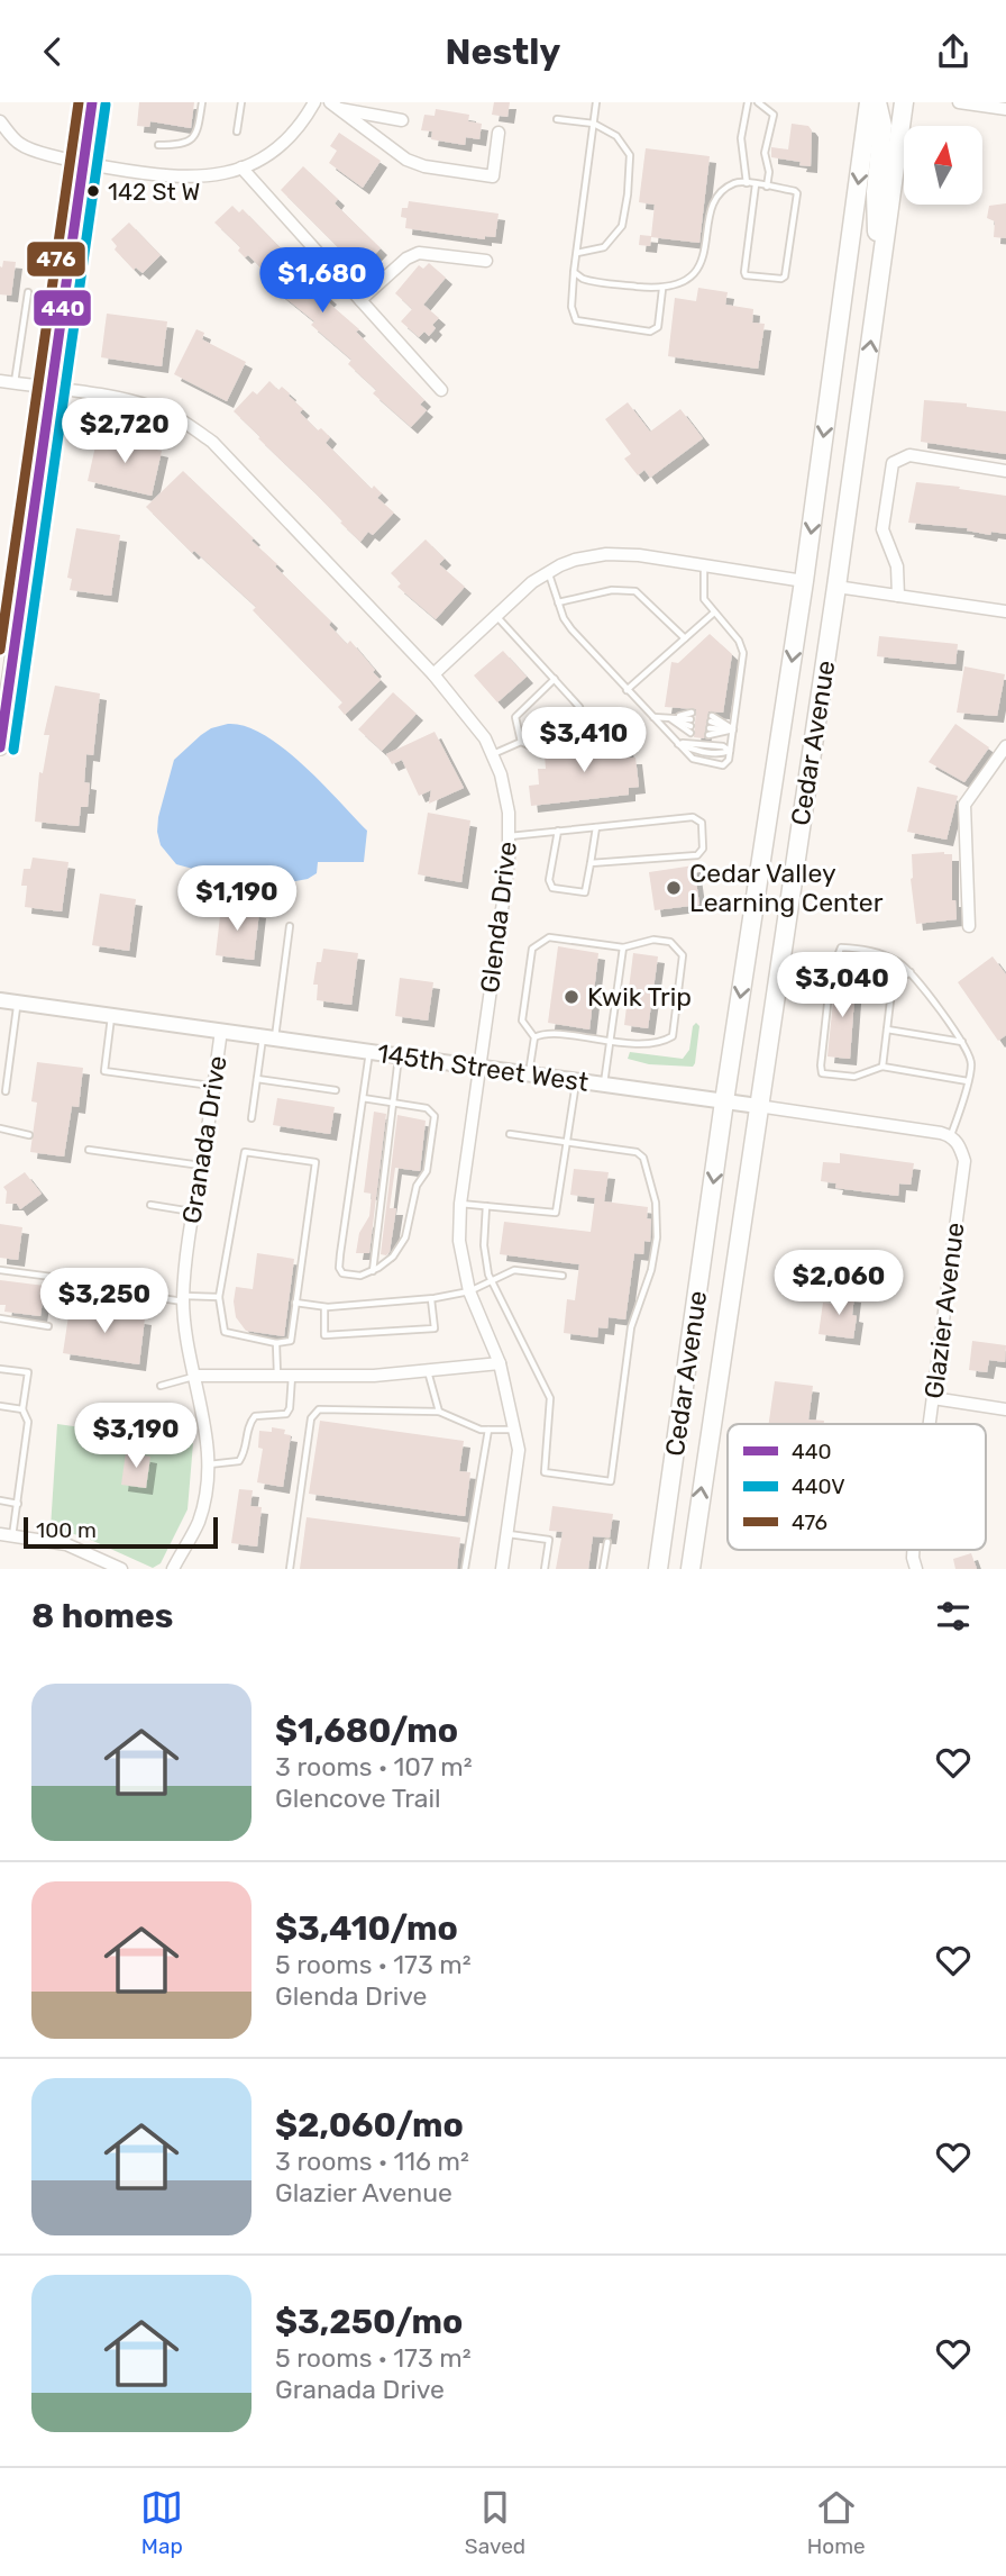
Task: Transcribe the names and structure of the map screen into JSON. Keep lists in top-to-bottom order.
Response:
{
  "streets": {
    "highway": ["Cedar Avenue"],
    "street": [
      "Glenda Drive",
      "145th Street West",
      "Granada Drive",
      "Glazier Avenue"
    ]
  },
  "crossings": [
    ["Cedar Avenue", "145th Street West"],
    ["Glenda Drive", "145th Street West"],
    ["145th Street West", "Granada Drive"],
    ["145th Street West", "Glazier Avenue"]
  ],
  "places": ["142 St W", "Cedar Valley Learning Center", "Kwik Trip"],
  "lines": ["transit line 440", "transit line 476", "transit line 440V"],
  "legend": ["440", "440V", "476"],
  "scale_bar": "100 m",
  "north": "top",
  "page": {
    "header": "Nestly",
    "price": [
      "$1,680",
      "$2,720",
      "$3,410",
      "$1,190",
      "$3,040",
      "$2,060",
      "$3,250",
      "$3,190"
    ],
    "scale": "100 m",
    "heading": "8 homes",
    "list": [
      {
        "name": "$1,680/mo",
        "note": "3 rooms · 107 m² · Glencove Trail"
      },
      {
        "name": "$3,410/mo",
        "note": "5 rooms · 173 m² · Glenda Drive"
      },
      {
        "name": "$2,060/mo",
        "note": "3 rooms · 116 m² · Glazier Avenue"
      },
      {
        "name": "$3,250/mo",
        "note": "5 rooms · 173 m² · Granada Drive"
      }
    ],
    "tabs": ["Map", "Saved", "Home"]
  }
}
